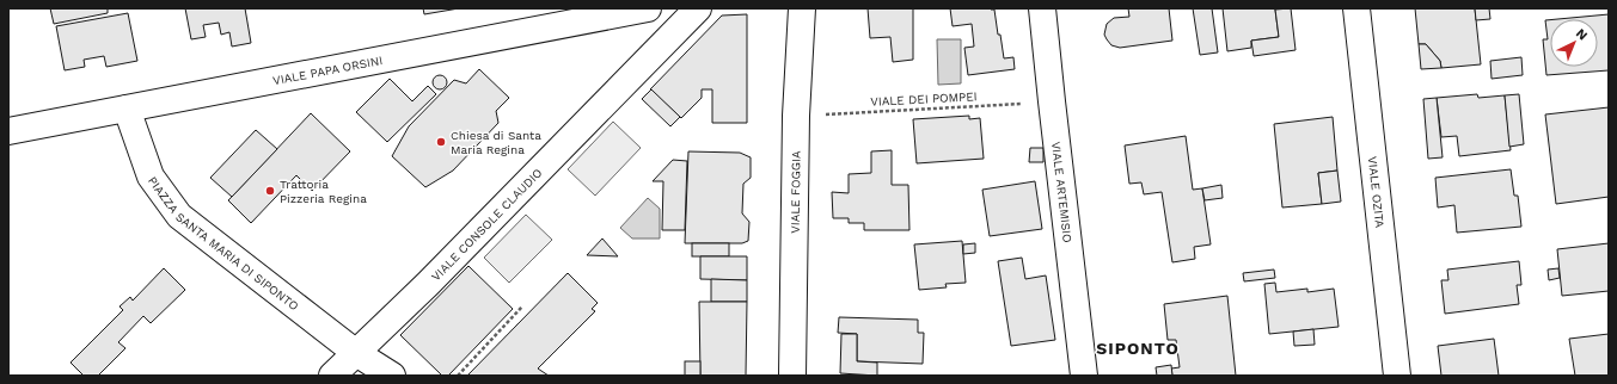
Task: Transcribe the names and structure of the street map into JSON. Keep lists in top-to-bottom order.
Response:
{
  "streets": {
    "street": [
      "VIALE PAPA ORSINI",
      "VIALE FOGGIA",
      "VIALE ARTEMISIO",
      "VIALE OZITA",
      "VIALE CONSOLE CLAUDIO",
      "PIAZZA SANTA MARIA DI SIPONTO"
    ],
    "path": ["VIALE DEI POMPEI"]
  },
  "crossings": [
    ["VIALE PAPA ORSINI", "PIAZZA SANTA MARIA DI SIPONTO"],
    ["VIALE DEI POMPEI", "VIALE FOGGIA"],
    ["VIALE DEI POMPEI", "VIALE ARTEMISIO"],
    ["VIALE CONSOLE CLAUDIO", "PIAZZA SANTA MARIA DI SIPONTO"]
  ],
  "districts": ["SIPONTO"],
  "places": ["Chiesa di Santa Maria Regina", "Trattoria Pizzeria Regina"],
  "north": "top right"
}
